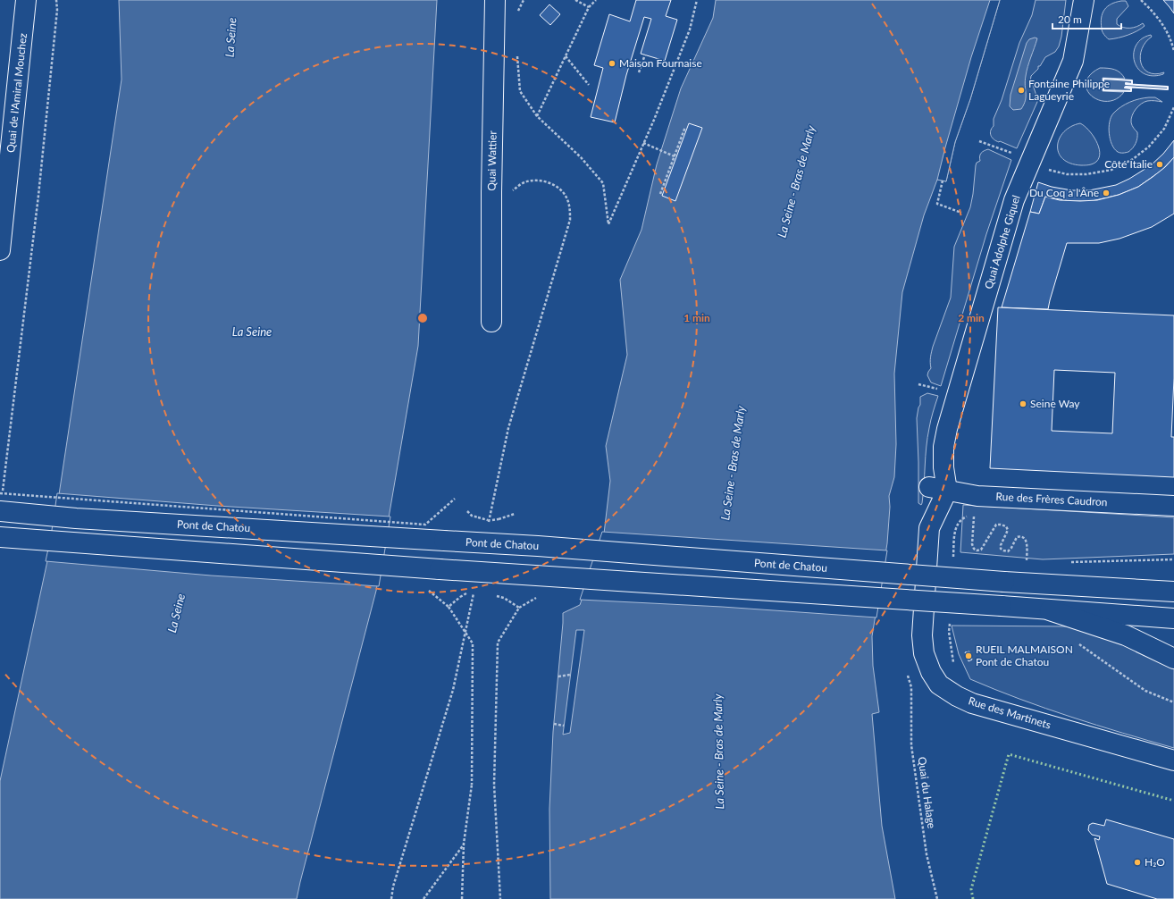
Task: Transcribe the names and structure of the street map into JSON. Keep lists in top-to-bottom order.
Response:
{
  "streets": {
    "main road": [
      "Quai de l'Amiral Mouchez",
      "Quai Wattier",
      "Quai Adolphe Giquel",
      "Rue des Frères Caudron",
      "Pont de Chatou",
      "Rue des Martinets"
    ],
    "path": ["Quai du Halage"]
  },
  "crossings": [
    ["Quai Adolphe Giquel", "Rue des Frères Caudron"],
    ["Quai Adolphe Giquel", "Rue des Martinets"],
    ["Rue des Frères Caudron", "Rue des Martinets"]
  ],
  "water": ["La Seine", "La Seine - Bras de Marly"],
  "places": [
    "Maison Fournaise",
    "Fontaine Philippe Lagueyrie",
    "Côté Italie",
    "Du Coq à l'Âne",
    "Seine Way",
    "RUEIL MALMAISON Pont de Chatou",
    "H₂O"
  ],
  "scale_bar": "20 m",
  "rings": ["1 min", "2 min"]
}
